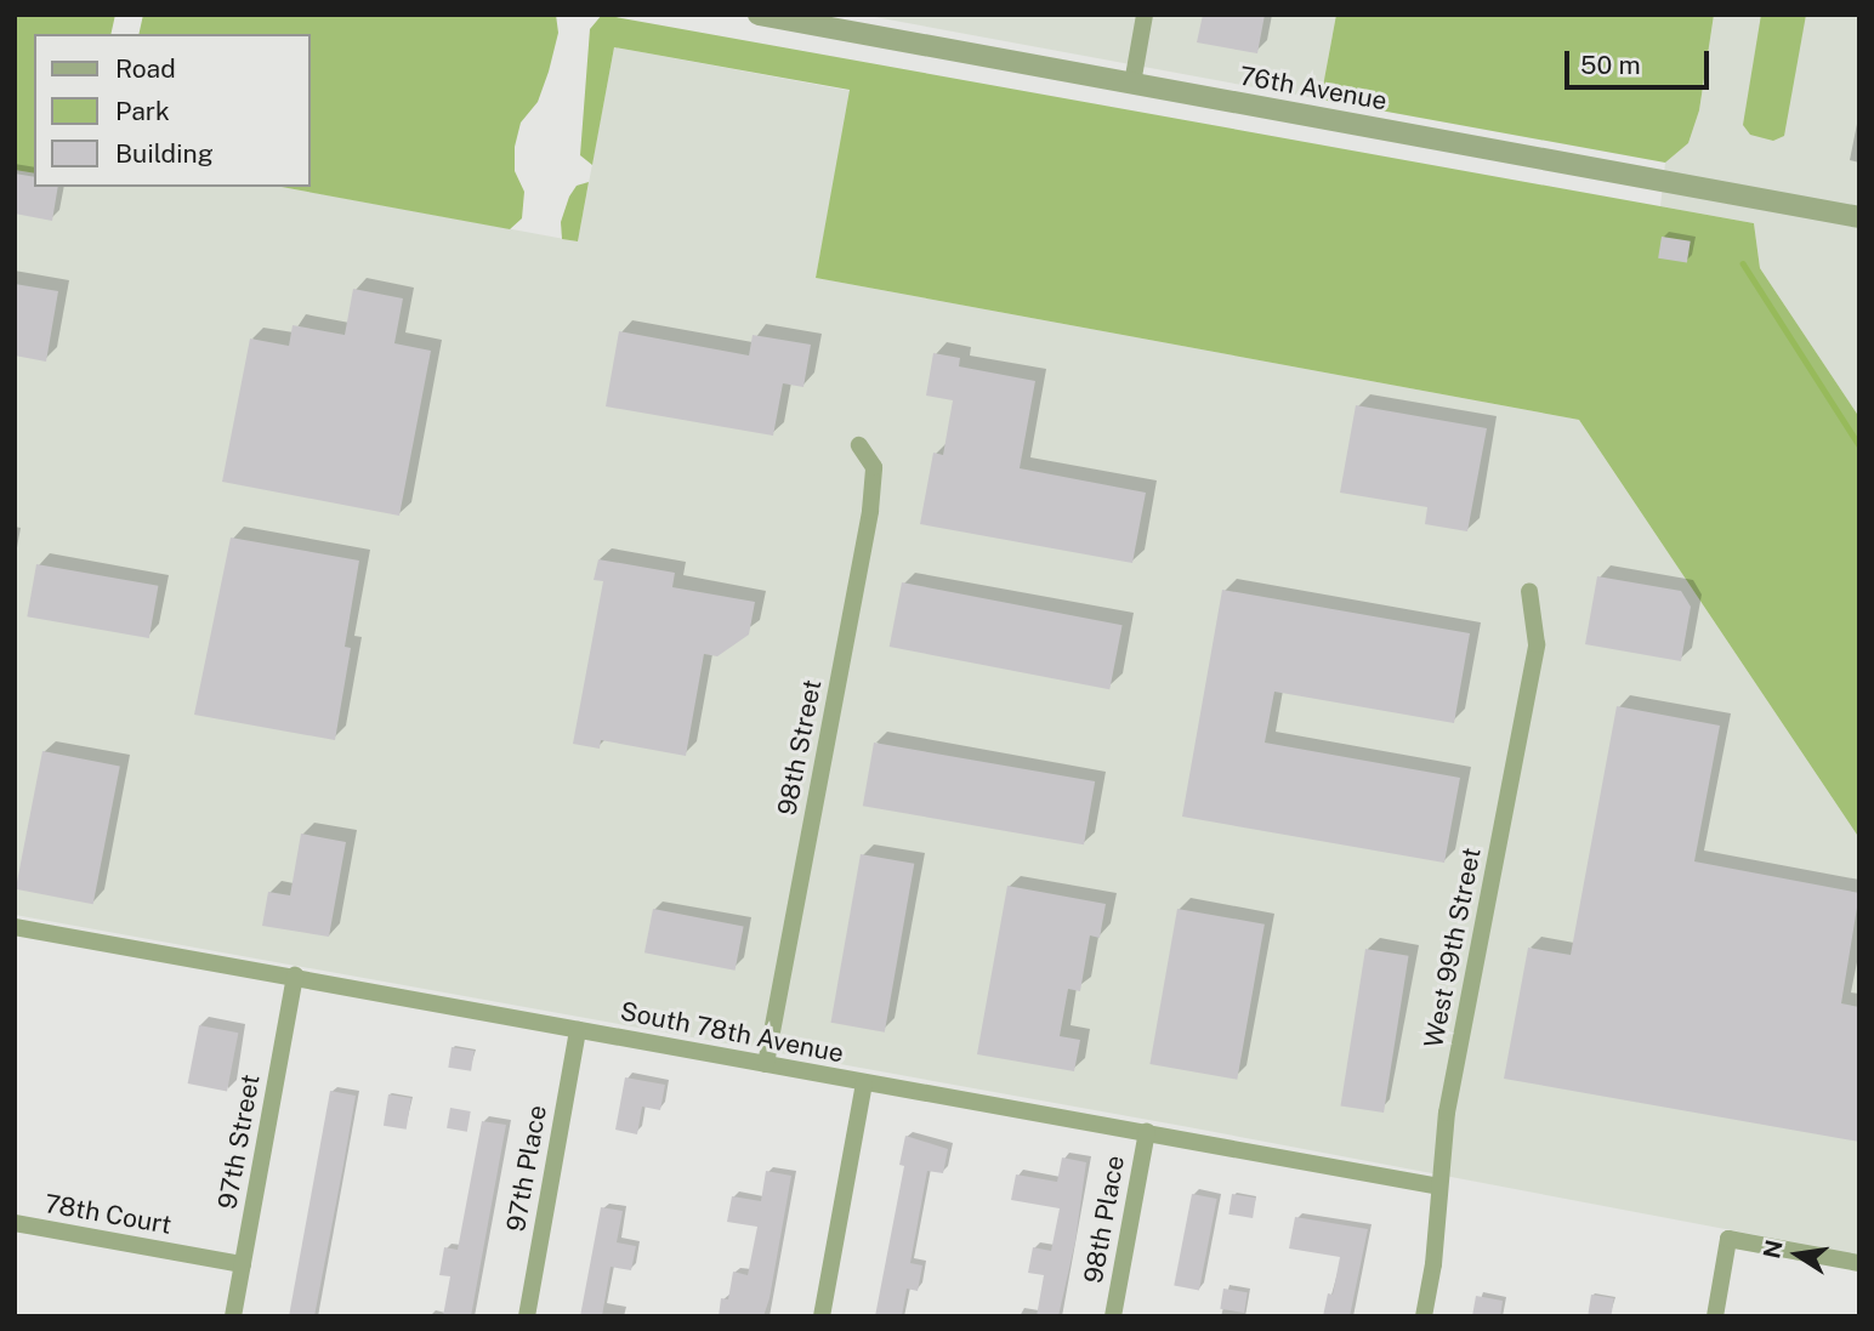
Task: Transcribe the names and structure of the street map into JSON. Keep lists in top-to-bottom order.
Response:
{
  "streets": {
    "street": [
      "76th Avenue",
      "98th Street",
      "West 99th Street",
      "South 78th Avenue",
      "97th Street",
      "97th Place",
      "78th Court",
      "98th Place"
    ]
  },
  "crossings": [
    ["98th Street", "South 78th Avenue"],
    ["West 99th Street", "South 78th Avenue"],
    ["South 78th Avenue", "97th Street"],
    ["South 78th Avenue", "97th Place"],
    ["South 78th Avenue", "98th Place"],
    ["97th Street", "78th Court"]
  ],
  "legend": ["Road", "Park", "Building"],
  "scale_bar": "50 m",
  "north": "left"
}
